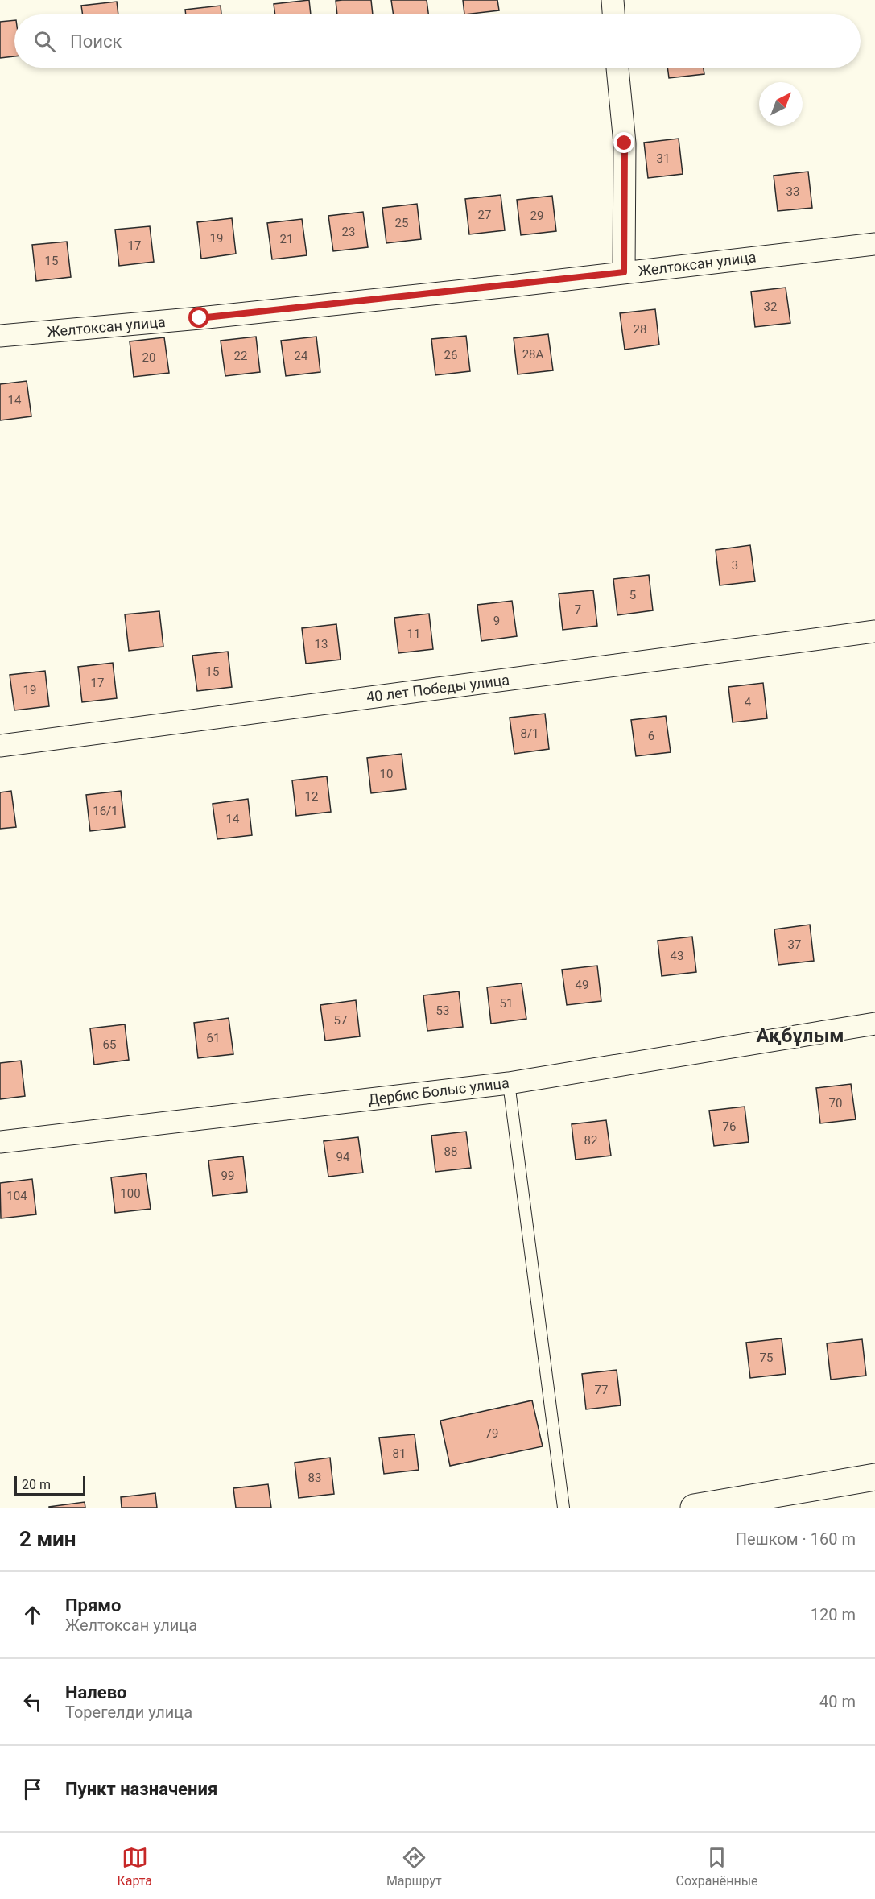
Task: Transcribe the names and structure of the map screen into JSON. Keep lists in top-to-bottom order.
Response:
{
  "streets": {
    "street": ["Желтоксан улица", "40 лет Победы улица", "Дербис Болыс улица"]
  },
  "districts": ["Ақбұлым"],
  "house_numbers": [
    "31",
    "33",
    "27",
    "29",
    "25",
    "23",
    "19",
    "21",
    "17",
    "15",
    "32",
    "28",
    "28А",
    "26",
    "22",
    "24",
    "20",
    "14",
    "3",
    "5",
    "7",
    "9",
    "11",
    "13",
    "15",
    "17",
    "19",
    "4",
    "8/1",
    "6",
    "10",
    "12",
    "16/1",
    "14",
    "37",
    "43",
    "49",
    "51",
    "53",
    "57",
    "61",
    "65",
    "70",
    "76",
    "82",
    "88",
    "94",
    "99",
    "100",
    "104",
    "75",
    "77",
    "79",
    "81",
    "83"
  ],
  "scale_bar": "20 m",
  "north": "top right",
  "page": {
    "search": "Поиск",
    "scale": "20 m",
    "heading": ["2 мин", "Пешком · 160 m"],
    "list": [
      ["Прямо", "Желтоксан улица", "120 m"],
      ["Налево", "Торегелди улица", "40 m"],
      "Пункт назначения"
    ],
    "nav": ["Карта", "Маршрут", "Сохранённые"]
  }
}
